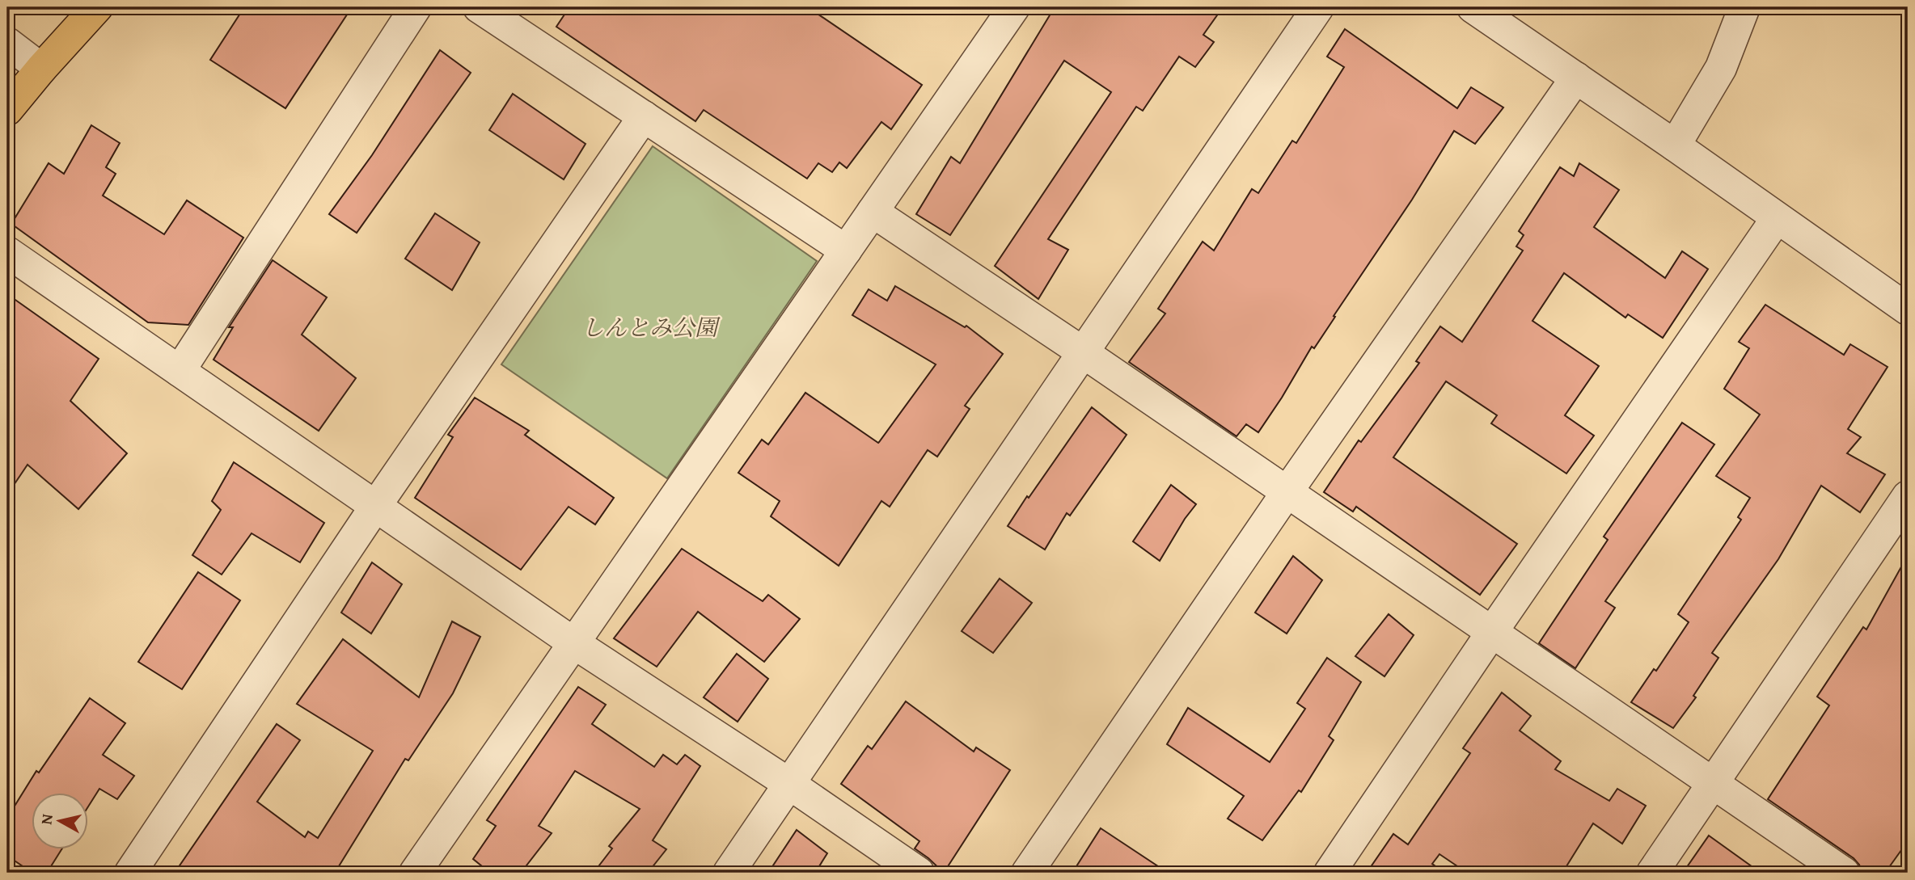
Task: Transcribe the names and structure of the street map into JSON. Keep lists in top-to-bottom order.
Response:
{
  "parks": ["しんとみ公園"],
  "north": "left"
}
